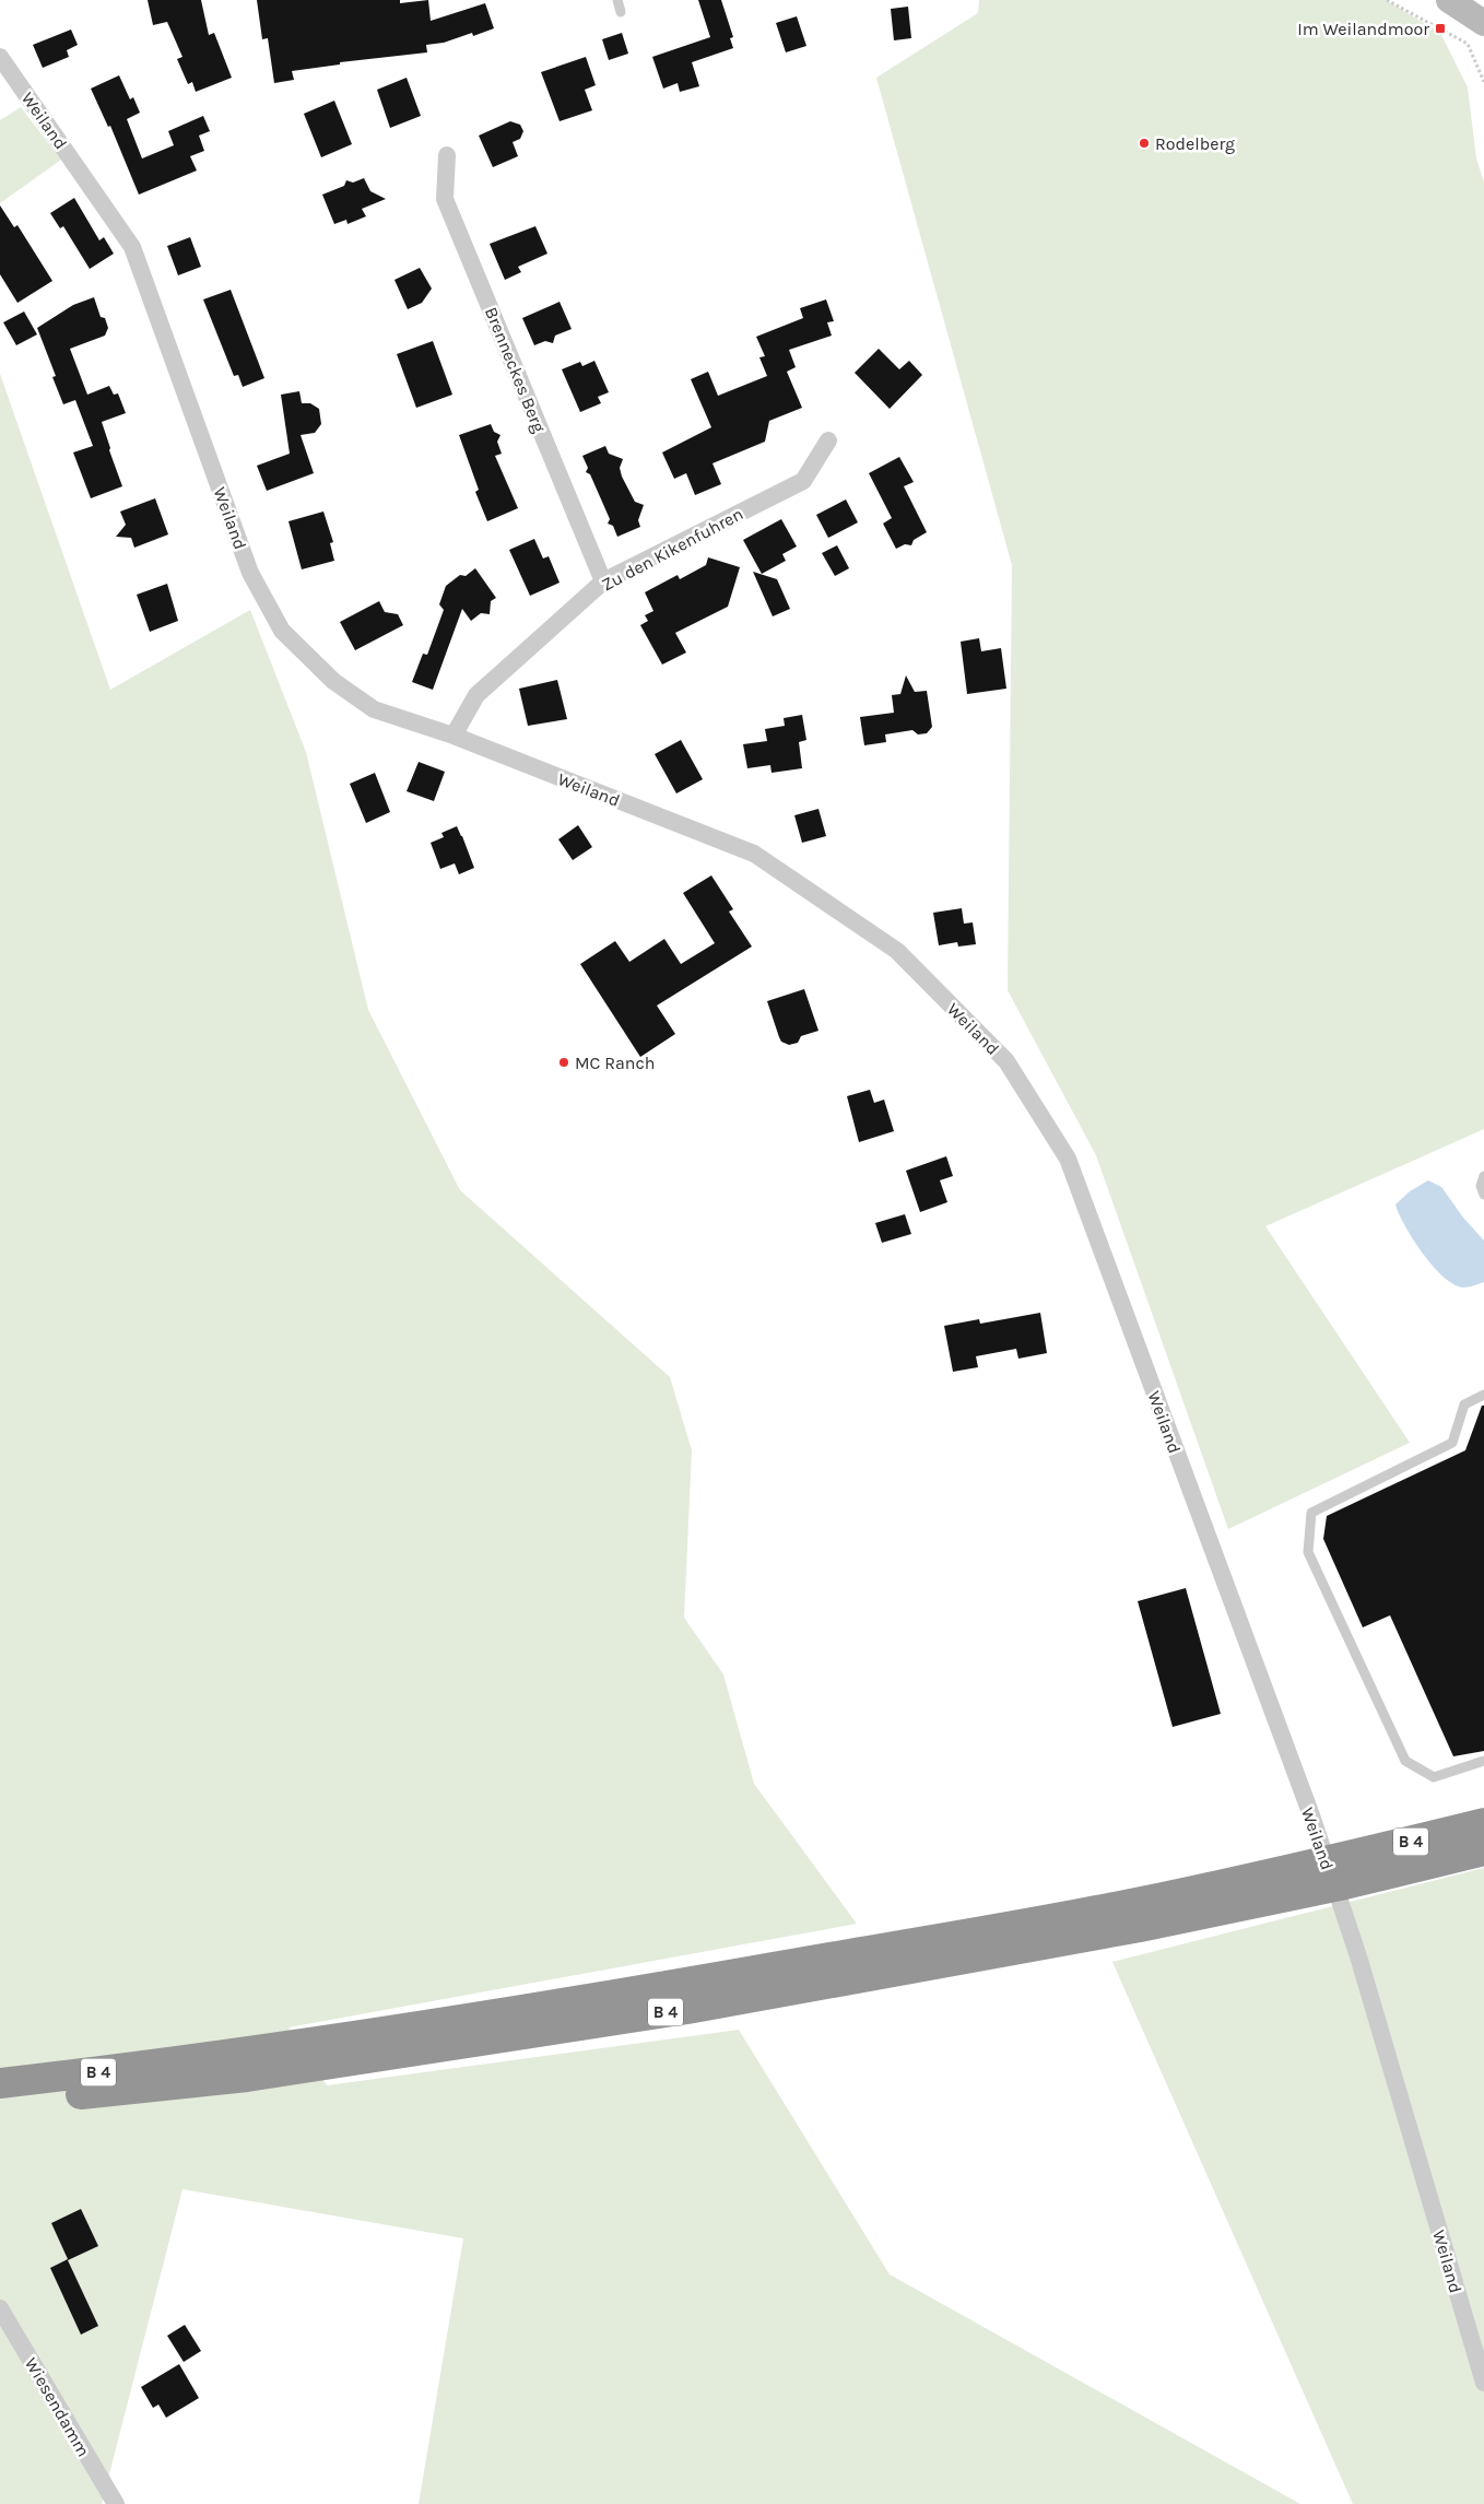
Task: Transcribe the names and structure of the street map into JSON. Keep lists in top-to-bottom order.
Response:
{
  "streets": {
    "highway": ["B 4"],
    "street": [
      "Weiland",
      "Brenneckes Berg",
      "Zu den Kikenfuhren",
      "Wiesendamm"
    ]
  },
  "crossings": [
    ["Weiland", "Zu den Kikenfuhren"],
    ["Brenneckes Berg", "Zu den Kikenfuhren"]
  ],
  "places": {
    "transit": ["Im Weilandmoor"],
    "other": ["Rodelberg", "MC Ranch"]
  }
}
